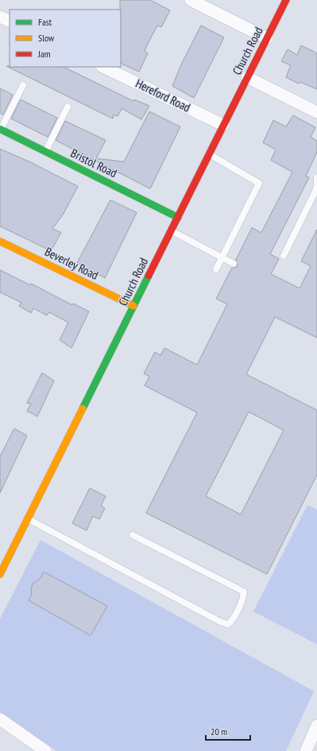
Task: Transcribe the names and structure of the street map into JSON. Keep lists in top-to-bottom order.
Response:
{
  "streets": {
    "street": [
      "Church Road",
      "Hereford Road",
      "Bristol Road",
      "Beverley Road"
    ]
  },
  "crossings": [
    ["Church Road", "Hereford Road"],
    ["Church Road", "Bristol Road"],
    ["Church Road", "Beverley Road"]
  ],
  "legend": ["Fast", "Slow", "Jam"],
  "scale_bar": "20 m"
}
